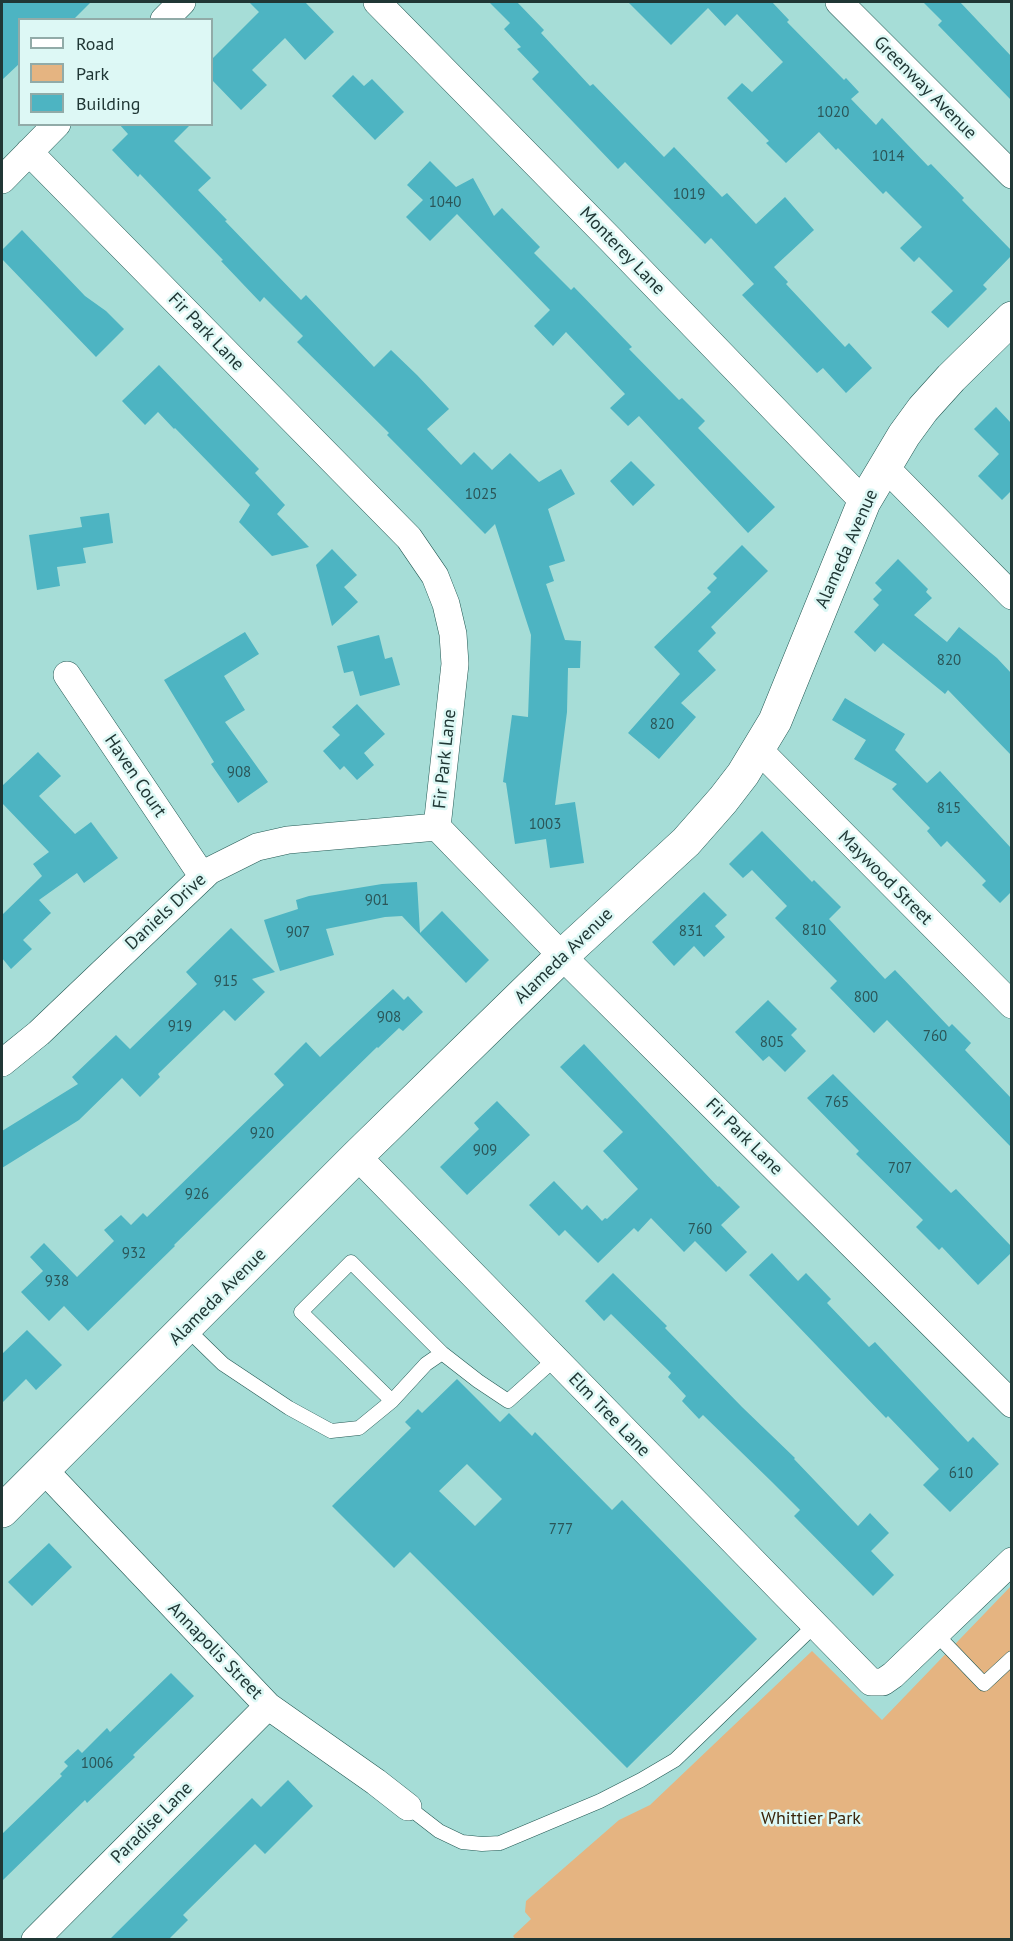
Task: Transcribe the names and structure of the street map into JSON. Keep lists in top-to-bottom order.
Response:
{
  "streets": {
    "street": [
      "Greenway Avenue",
      "Monterey Lane",
      "Fir Park Lane",
      "Alameda Avenue",
      "Haven Court",
      "Maywood Street",
      "Daniels Drive",
      "Elm Tree Lane",
      "Annapolis Street",
      "Paradise Lane"
    ]
  },
  "crossings": [
    ["Monterey Lane", "Alameda Avenue"],
    ["Fir Park Lane", "Alameda Avenue"],
    ["Fir Park Lane", "Daniels Drive"],
    ["Alameda Avenue", "Maywood Street"],
    ["Alameda Avenue", "Elm Tree Lane"],
    ["Alameda Avenue", "Annapolis Street"],
    ["Haven Court", "Daniels Drive"],
    ["Annapolis Street", "Paradise Lane"]
  ],
  "parks": ["Whittier Park"],
  "house_numbers": [
    "1020",
    "1014",
    "1019",
    "1040",
    "1025",
    "820",
    "820",
    "908",
    "815",
    "1003",
    "901",
    "810",
    "831",
    "907",
    "915",
    "800",
    "908",
    "919",
    "760",
    "805",
    "765",
    "920",
    "909",
    "707",
    "926",
    "760",
    "932",
    "938",
    "610",
    "777",
    "1006"
  ],
  "legend": ["Road", "Park", "Building"]
}
